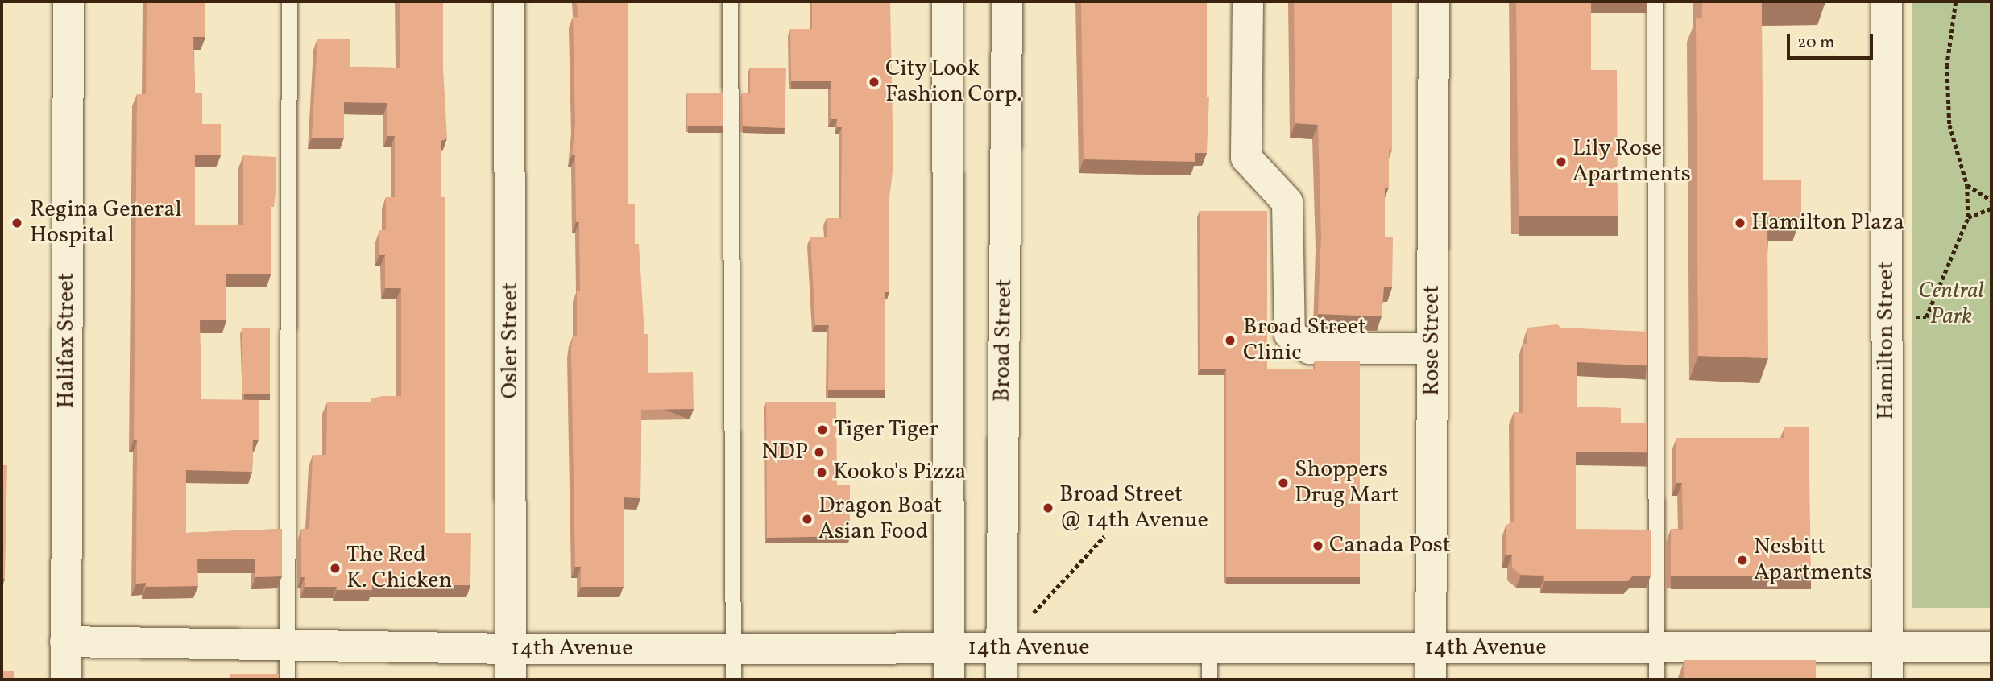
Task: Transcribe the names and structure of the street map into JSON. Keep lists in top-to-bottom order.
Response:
{
  "streets": {
    "street": [
      "Halifax Street",
      "Osler Street",
      "Broad Street",
      "Rose Street",
      "Hamilton Street",
      "14th Avenue"
    ]
  },
  "crossings": [
    ["Halifax Street", "14th Avenue"],
    ["Osler Street", "14th Avenue"],
    ["Broad Street", "14th Avenue"],
    ["Rose Street", "14th Avenue"],
    ["Hamilton Street", "14th Avenue"]
  ],
  "parks": ["Central Park"],
  "places": [
    "City Look Fashion Corp.",
    "Lily Rose Apartments",
    "Regina General Hospital",
    "Hamilton Plaza",
    "Broad Street Clinic",
    "Tiger Tiger",
    "NDP",
    "Kooko's Pizza",
    "Shoppers Drug Mart",
    "Broad Street @ 14th Avenue",
    "Dragon Boat Asian Food",
    "Canada Post",
    "Nesbitt Apartments",
    "The Red K. Chicken"
  ],
  "scale_bar": "20 m"
}
